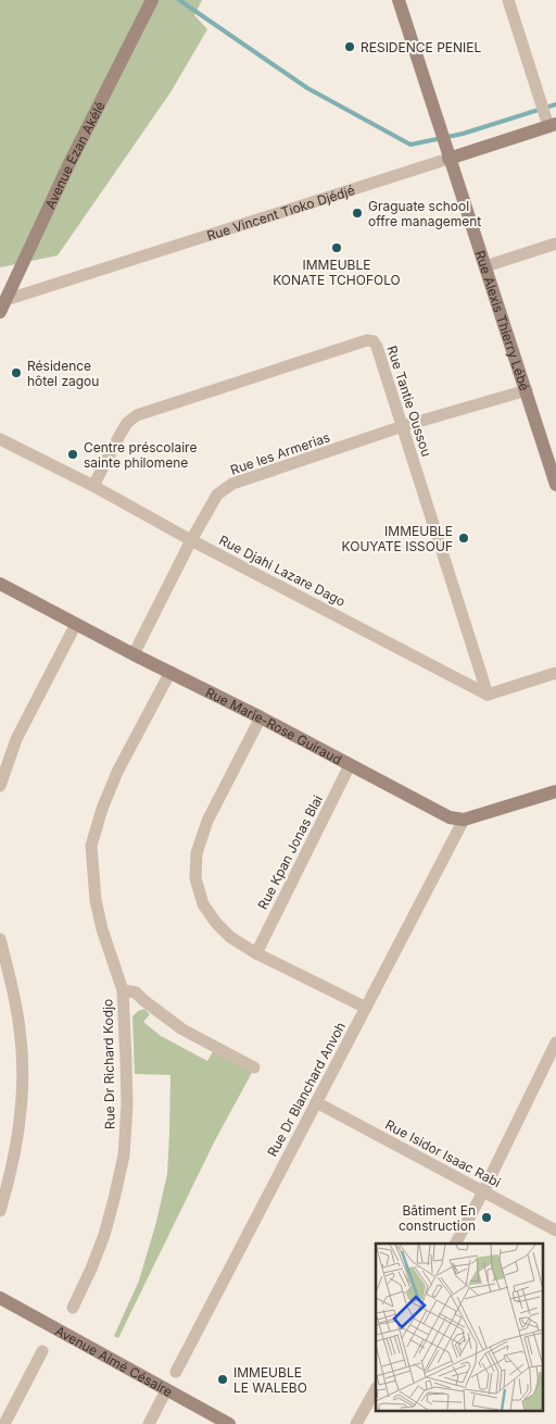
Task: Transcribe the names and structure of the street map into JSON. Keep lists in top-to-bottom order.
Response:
{
  "streets": {
    "street": [
      "Avenue Ezan Akélé",
      "Rue Vincent Tioko Djédjé",
      "Rue Alexis Thierry Lébé",
      "Rue Tantie Oussou",
      "Rue les Armerias",
      "Rue Djahi Lazare Dago",
      "Rue Marie-Rose Guiraud",
      "Rue Kpan Jonas Blai",
      "Rue Dr Richard Kodjo",
      "Rue Dr Blanchard Anvoh",
      "Rue Isidor Isaac Rabi",
      "Avenue Aimé Césaire"
    ]
  },
  "crossings": [
    ["Avenue Ezan Akélé", "Rue Vincent Tioko Djédjé"],
    ["Rue Vincent Tioko Djédjé", "Rue Alexis Thierry Lébé"],
    ["Rue Alexis Thierry Lébé", "Rue les Armerias"],
    ["Rue Tantie Oussou", "Rue les Armerias"],
    ["Rue Tantie Oussou", "Rue Djahi Lazare Dago"],
    ["Rue les Armerias", "Rue Djahi Lazare Dago"],
    ["Rue les Armerias", "Rue Marie-Rose Guiraud"],
    ["Rue Marie-Rose Guiraud", "Rue Kpan Jonas Blai"],
    ["Rue Marie-Rose Guiraud", "Rue Dr Richard Kodjo"],
    ["Rue Marie-Rose Guiraud", "Rue Dr Blanchard Anvoh"],
    ["Rue Dr Blanchard Anvoh", "Rue Isidor Isaac Rabi"]
  ],
  "places": [
    "RESIDENCE PENIEL",
    "Graguate school offre management",
    "IMMEUBLE KONATE TCHOFOLO",
    "Résidence hôtel zagou",
    "Centre préscolaire sainte philomene",
    "IMMEUBLE KOUYATE ISSOUF",
    "Bâtiment En construction",
    "IMMEUBLE LE WALEBO"
  ]
}
